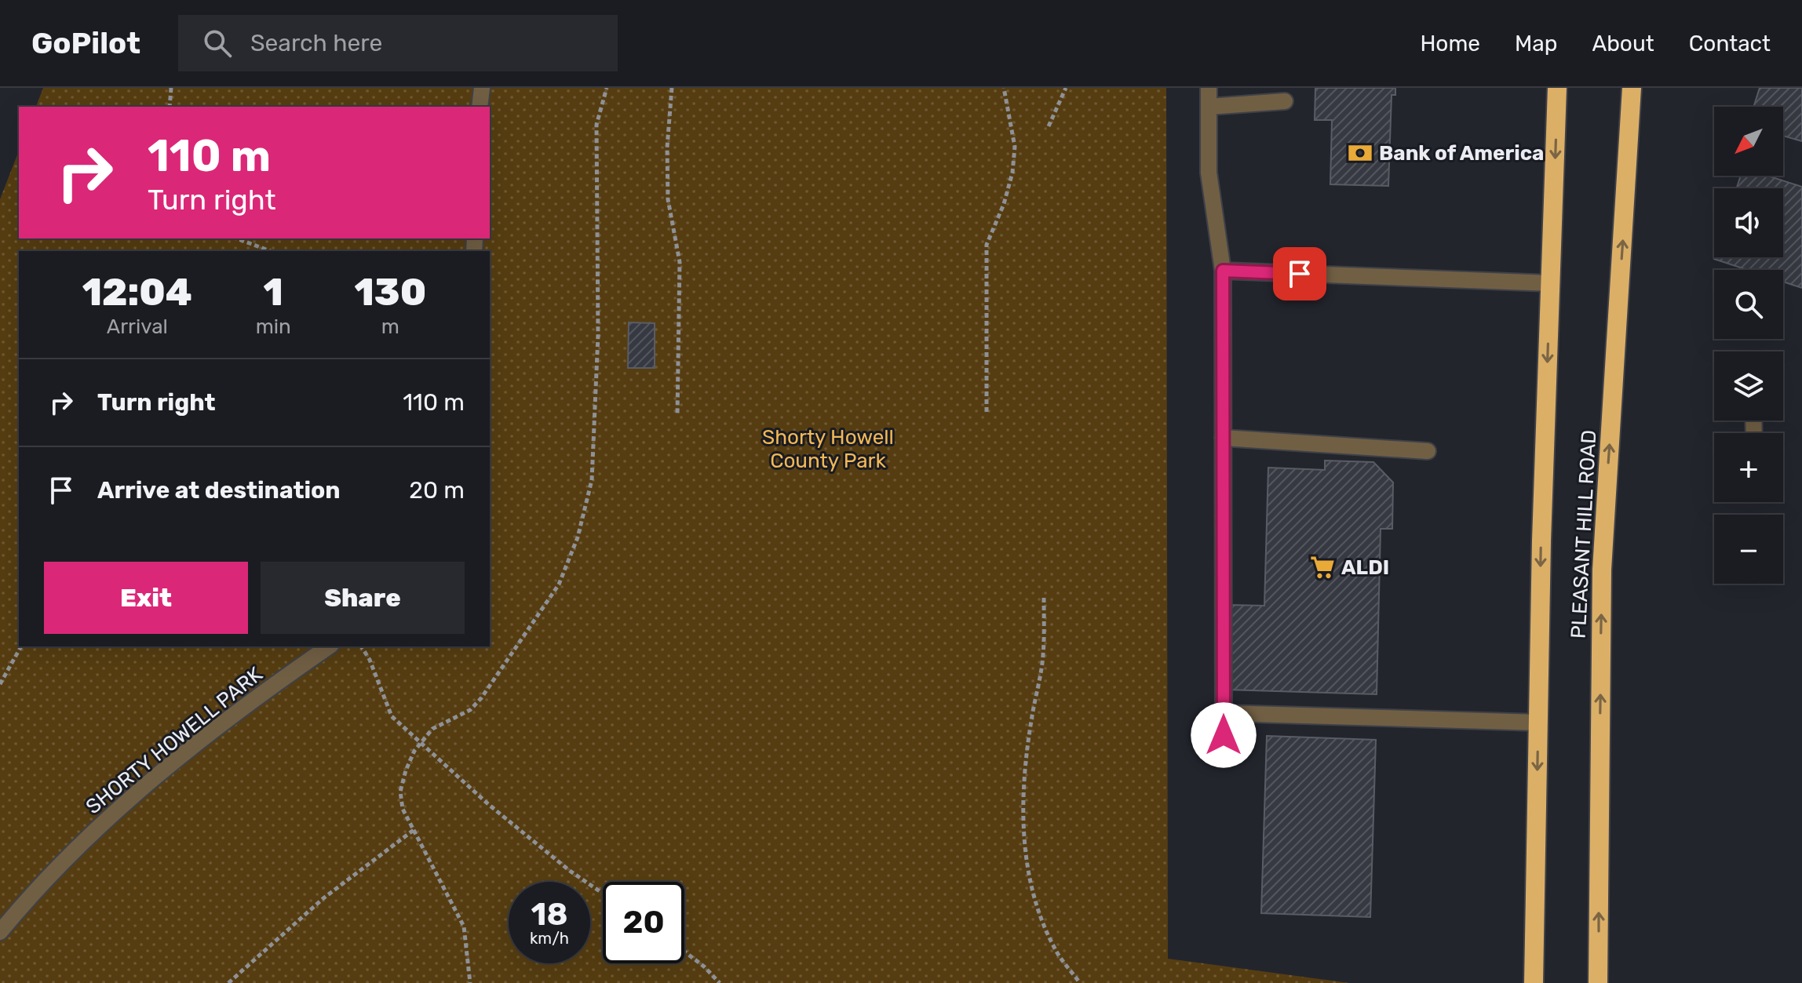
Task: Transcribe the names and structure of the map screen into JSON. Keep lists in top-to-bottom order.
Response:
{
  "streets": {
    "highway": ["PLEASANT HILL ROAD"],
    "street": ["SHORTY HOWELL PARK"]
  },
  "parks": ["Shorty Howell County Park"],
  "places": {
    "bank": ["Bank of America"],
    "supermarket": ["ALDI"]
  },
  "north": "bottom left",
  "page": {
    "header": "GoPilot",
    "search": "Search here",
    "nav": [
      "Home",
      "Map",
      "About",
      "Contact"
    ],
    "map_buttons": ["+", "−"],
    "turn": ["110 m", "Turn right"],
    "eta": [
      "12:04",
      "Arrival",
      "1",
      "min",
      "130",
      "m"
    ],
    "list": [
      {
        "name": "Turn right",
        "value": "110 m"
      },
      {
        "name": "Arrive at destination",
        "value": "20 m"
      }
    ],
    "buttons": ["Exit", "Share"],
    "speed": "18 km/h",
    "limit": "20"
  }
}
